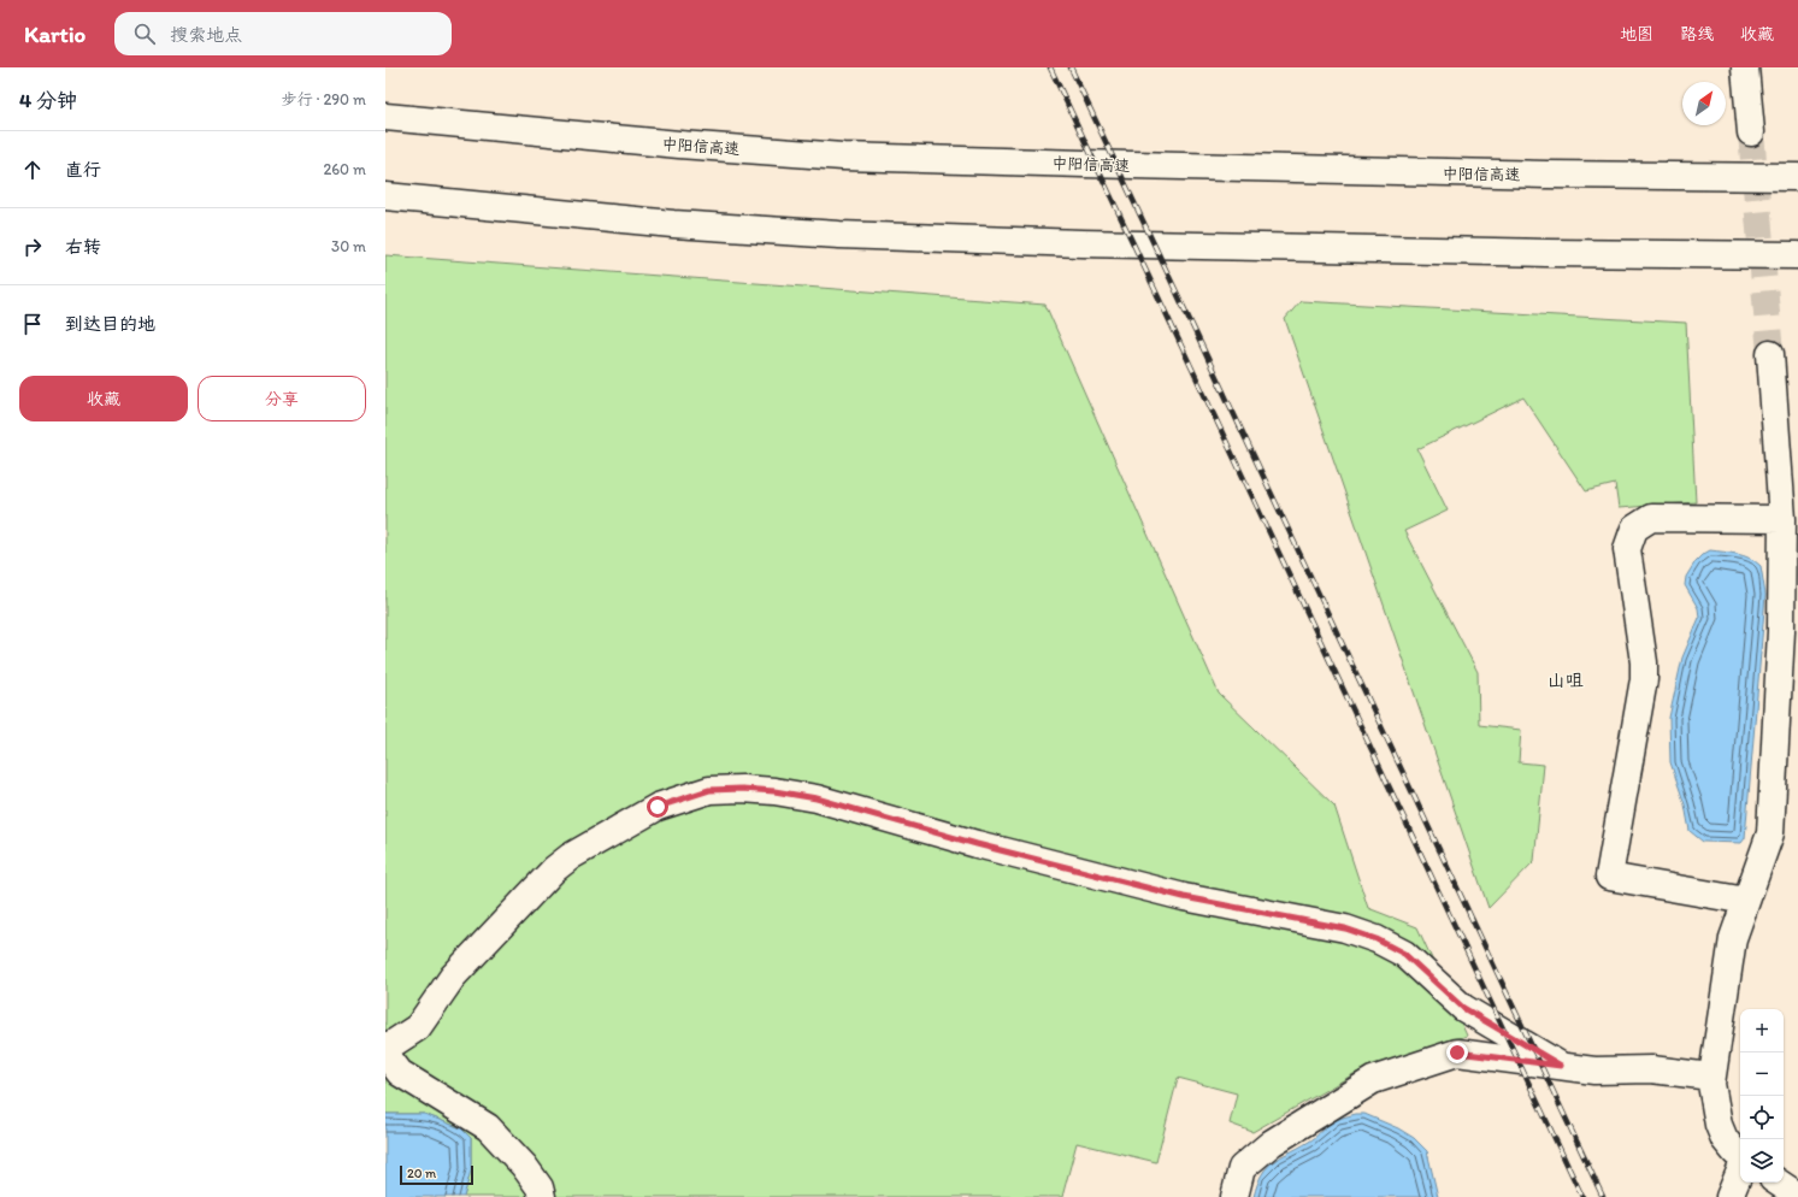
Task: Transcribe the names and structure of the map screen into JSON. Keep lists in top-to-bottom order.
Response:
{
  "streets": {
    "main road": ["中阳信高速"]
  },
  "districts": ["山咀"],
  "scale_bar": "20 m",
  "north": "top right",
  "page": {
    "header": "Kartio",
    "search": "搜索地点",
    "nav": ["地图", "路线", "收藏"],
    "heading": ["4 分钟", "步行 · 290 m"],
    "list": [
      ["直行", "260 m"],
      ["右转", "30 m"],
      "到达目的地"
    ],
    "buttons": ["收藏", "分享"],
    "map_buttons": ["+", "−"],
    "scale": "20 m"
  }
}
